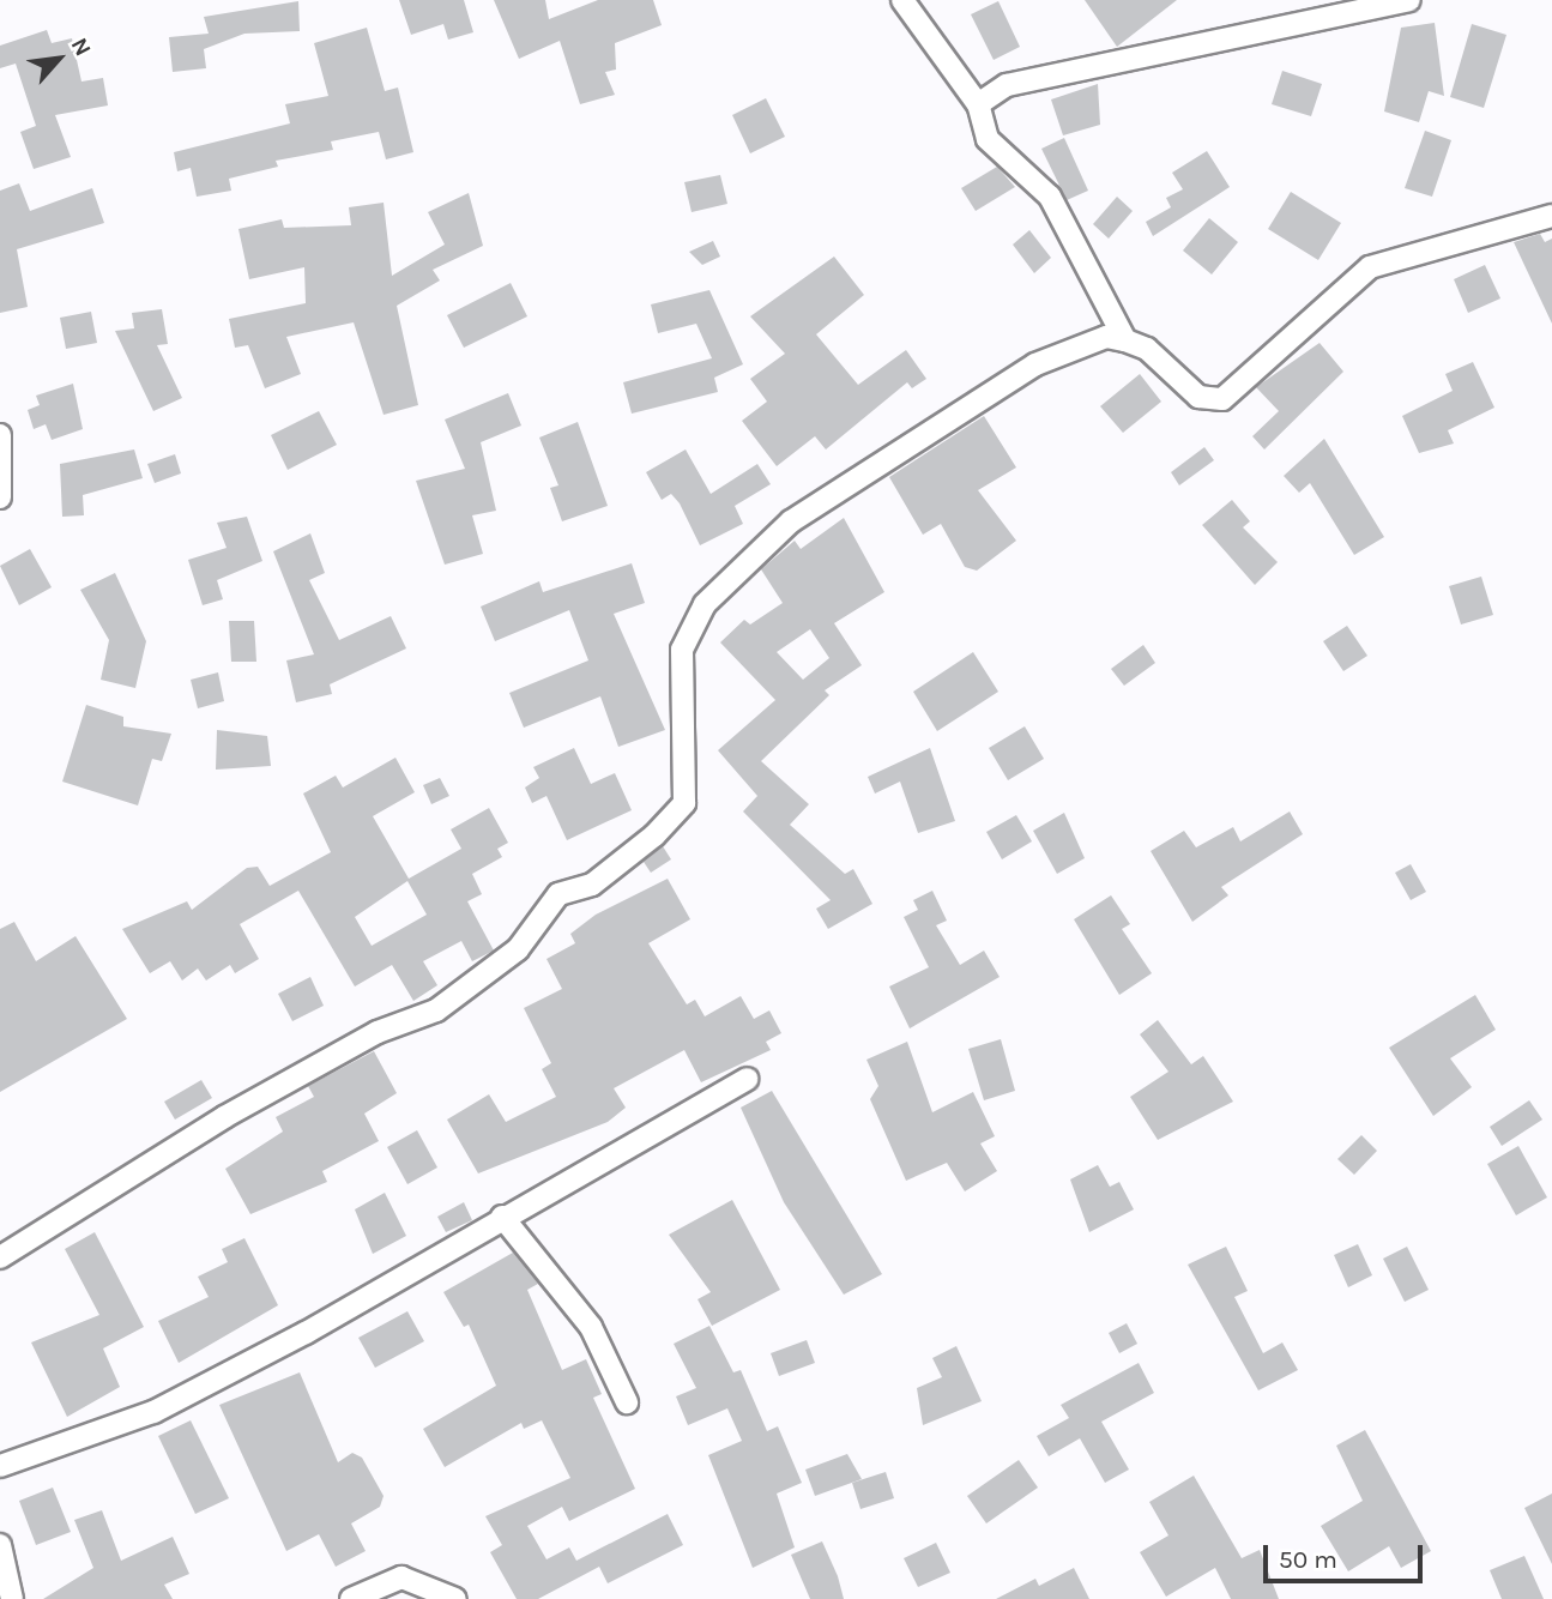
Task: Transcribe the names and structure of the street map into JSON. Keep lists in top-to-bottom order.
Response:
{
  "scale_bar": "50 m",
  "north": "top right"
}
